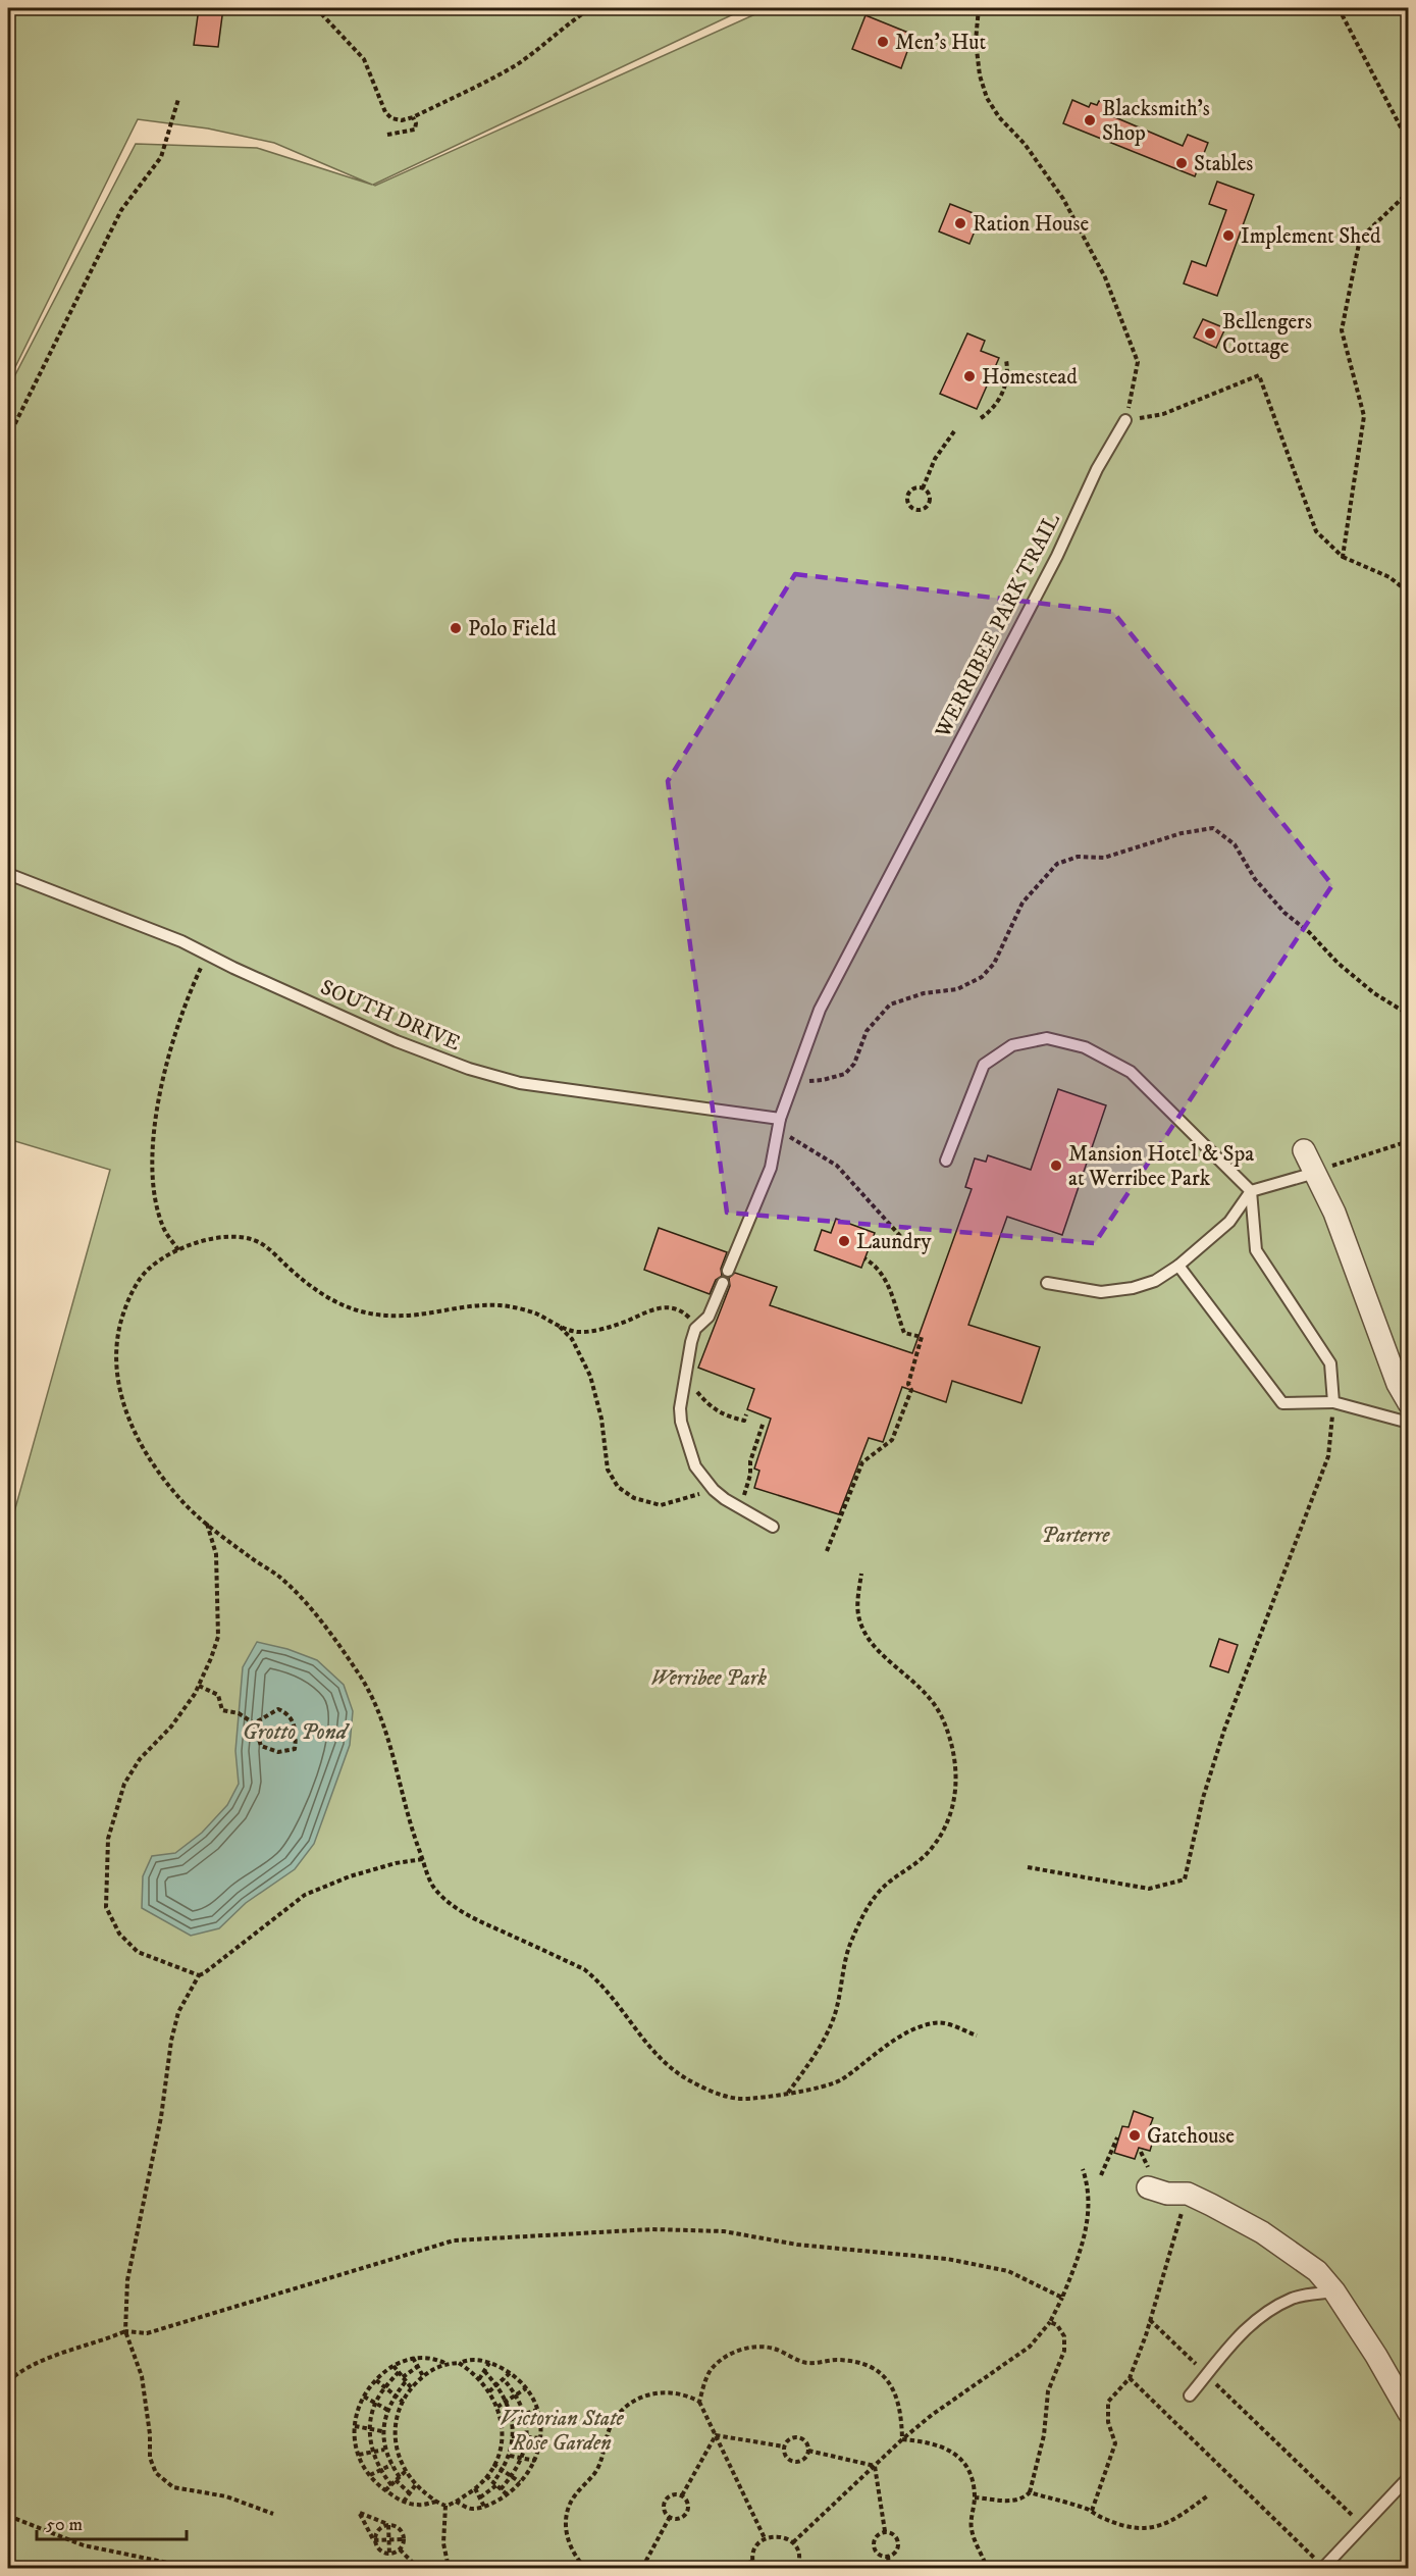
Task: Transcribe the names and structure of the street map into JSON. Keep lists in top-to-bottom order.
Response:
{
  "streets": {
    "lane": ["WERRIBEE PARK TRAIL", "SOUTH DRIVE"]
  },
  "crossings": [
    ["WERRIBEE PARK TRAIL", "SOUTH DRIVE"]
  ],
  "water": ["Grotto Pond"],
  "parks": ["Parterre", "Werribee Park", "Victorian State Rose Garden"],
  "places": [
    "Men's Hut",
    "Blacksmith's Shop",
    "Stables",
    "Ration House",
    "Implement Shed",
    "Bellengers Cottage",
    "Homestead",
    "Polo Field",
    "Mansion Hotel & Spa at Werribee Park",
    "Laundry",
    "Gatehouse"
  ],
  "scale_bar": "50 m"
}
